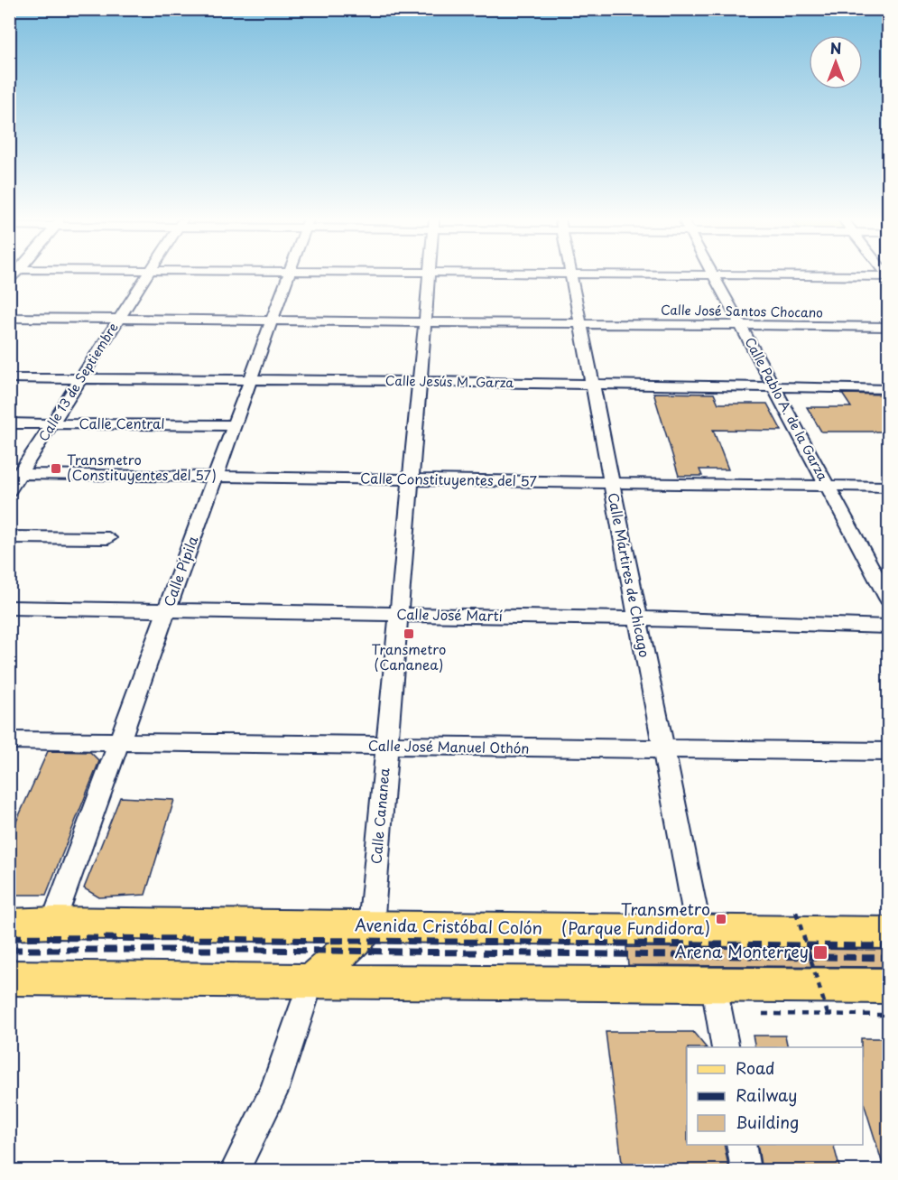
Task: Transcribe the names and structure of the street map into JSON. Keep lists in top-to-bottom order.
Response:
{
  "streets": {
    "main road": ["Avenida Cristóbal Colón"],
    "street": [
      "Calle José Santos Chocano",
      "Calle 13 de Septiembre",
      "Calle Jesús M. Garza",
      "Calle Pablo A. de la Garza",
      "Calle Central",
      "Calle Constituyentes del 57",
      "Calle Pípila",
      "Calle Mártires de Chicago",
      "Calle José Martí",
      "Calle José Manuel Othón",
      "Calle Cananea"
    ]
  },
  "crossings": [
    ["Calle José Santos Chocano", "Calle 13 de Septiembre"],
    ["Calle José Santos Chocano", "Calle Pablo A. de la Garza"],
    ["Calle José Santos Chocano", "Calle Pípila"],
    ["Calle José Santos Chocano", "Calle Mártires de Chicago"],
    ["Calle José Santos Chocano", "Calle Cananea"],
    ["Calle 13 de Septiembre", "Calle Jesús M. Garza"],
    ["Calle 13 de Septiembre", "Calle Central"],
    ["Calle 13 de Septiembre", "Calle Constituyentes del 57"],
    ["Calle Jesús M. Garza", "Calle Pablo A. de la Garza"],
    ["Calle Jesús M. Garza", "Calle Pípila"],
    ["Calle Jesús M. Garza", "Calle Mártires de Chicago"],
    ["Calle Jesús M. Garza", "Calle Cananea"],
    ["Calle Pablo A. de la Garza", "Calle Constituyentes del 57"],
    ["Calle Central", "Calle Pípila"],
    ["Calle Constituyentes del 57", "Calle Pípila"],
    ["Calle Constituyentes del 57", "Calle Mártires de Chicago"],
    ["Calle Constituyentes del 57", "Calle Cananea"],
    ["Calle Pípila", "Calle José Martí"],
    ["Calle Pípila", "Calle José Manuel Othón"],
    ["Calle Pípila", "Avenida Cristóbal Colón"],
    ["Calle Mártires de Chicago", "Calle José Martí"],
    ["Calle Mártires de Chicago", "Calle José Manuel Othón"],
    ["Calle Mártires de Chicago", "Avenida Cristóbal Colón"],
    ["Calle José Martí", "Calle Cananea"],
    ["Calle José Manuel Othón", "Calle Cananea"],
    ["Calle Cananea", "Avenida Cristóbal Colón"]
  ],
  "places": {
    "transit": [
      "Transmetro (Constituyentes del 57)",
      "Transmetro (Cananea)",
      "Transmetro (Parque Fundidora)",
      "Arena Monterrey"
    ]
  },
  "legend": ["Road", "Railway", "Building"],
  "north": "top"
}
